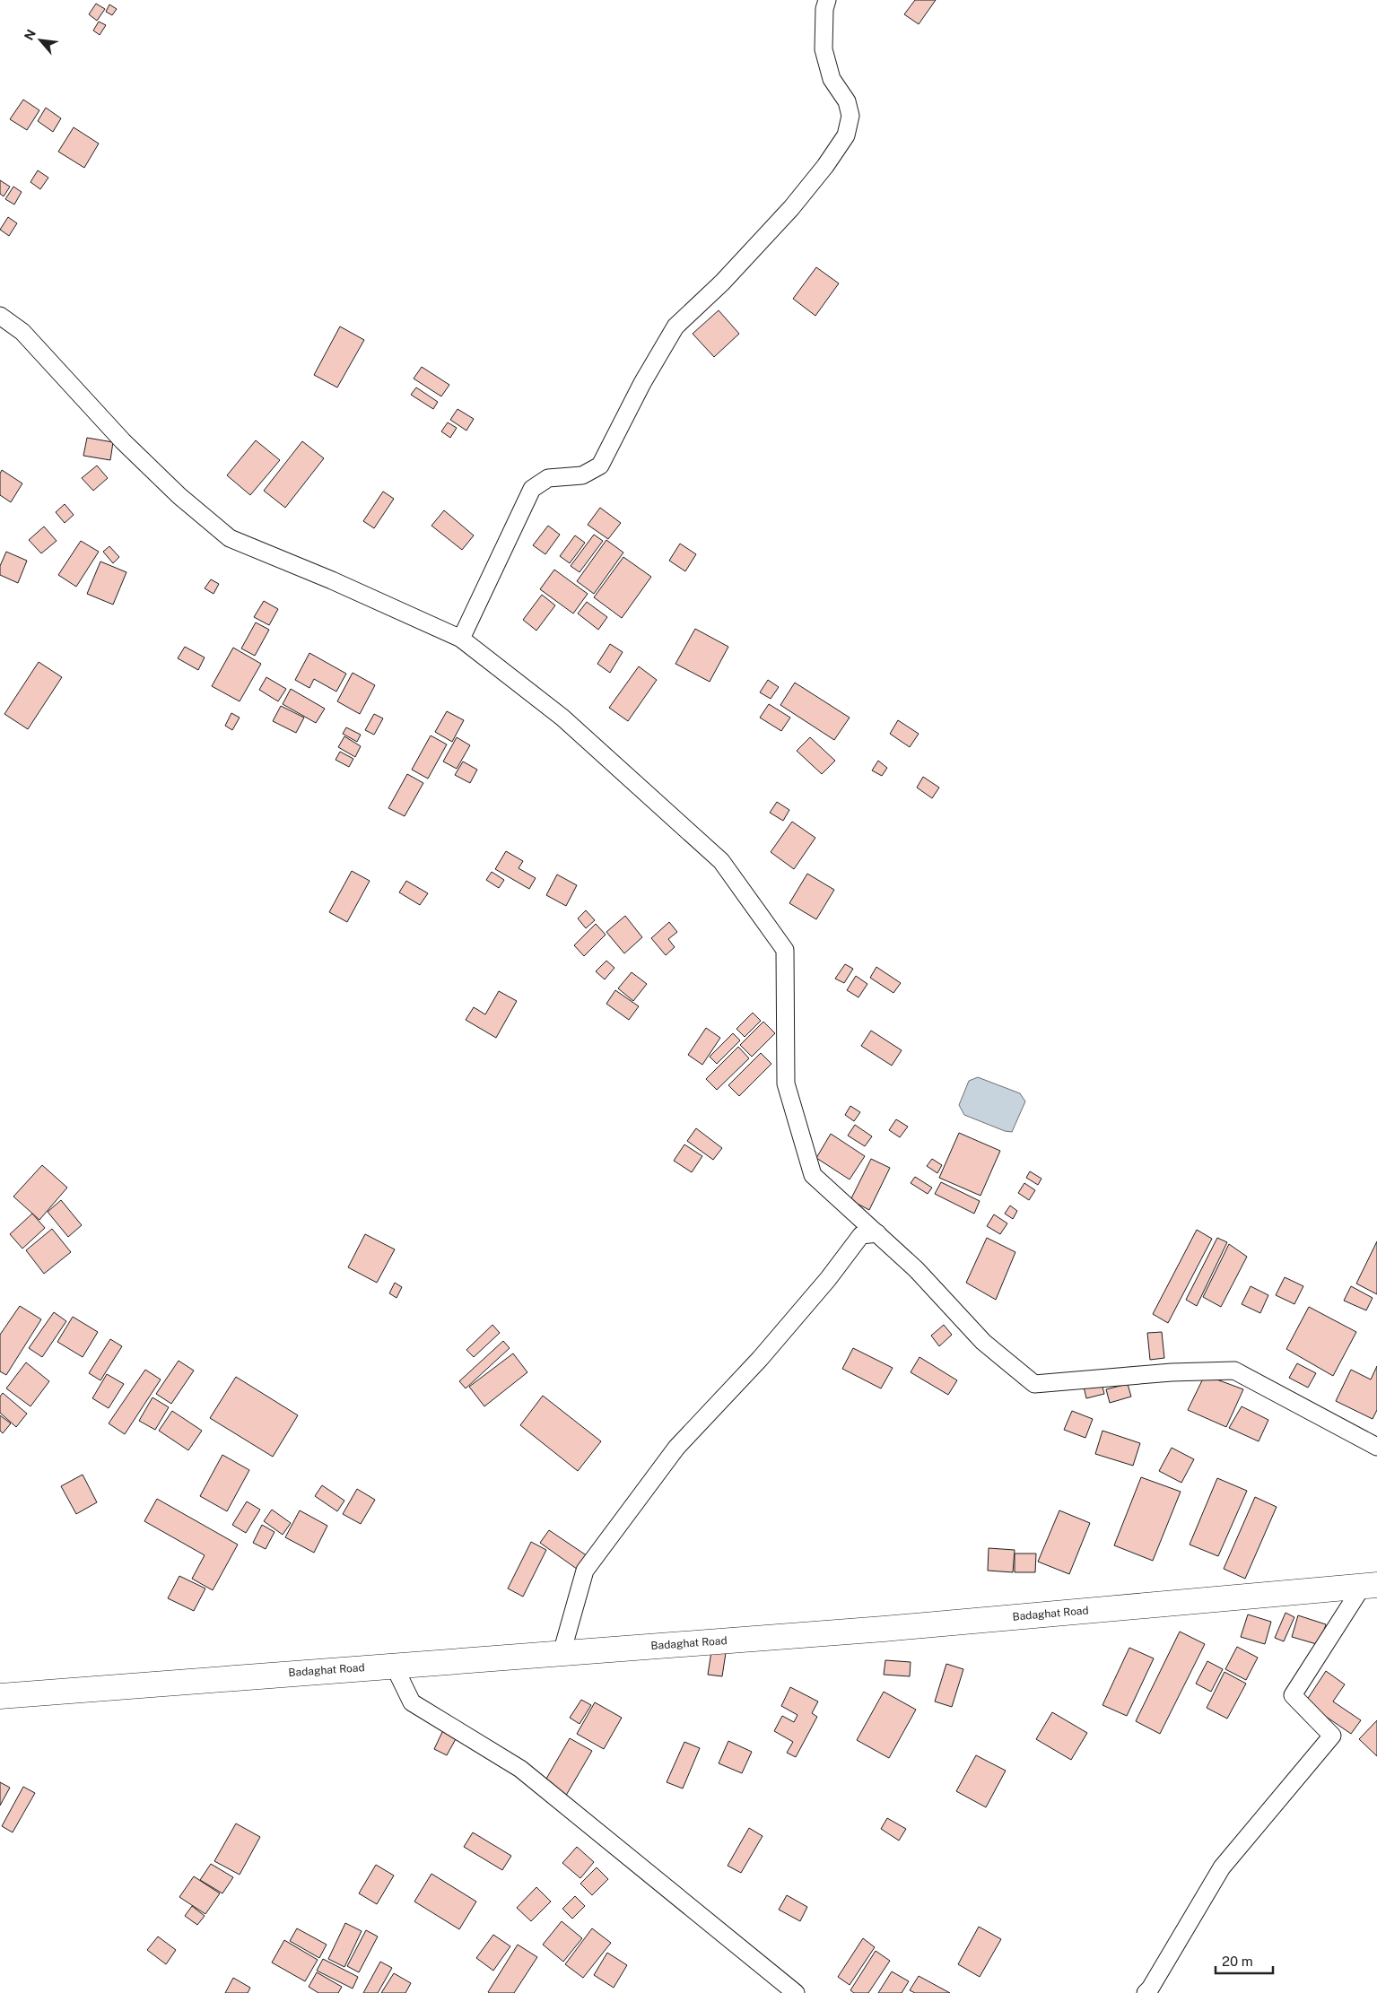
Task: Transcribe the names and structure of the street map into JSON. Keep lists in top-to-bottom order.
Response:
{
  "streets": {
    "main road": ["Badaghat Road"]
  },
  "scale_bar": "20 m",
  "north": "top left"
}
